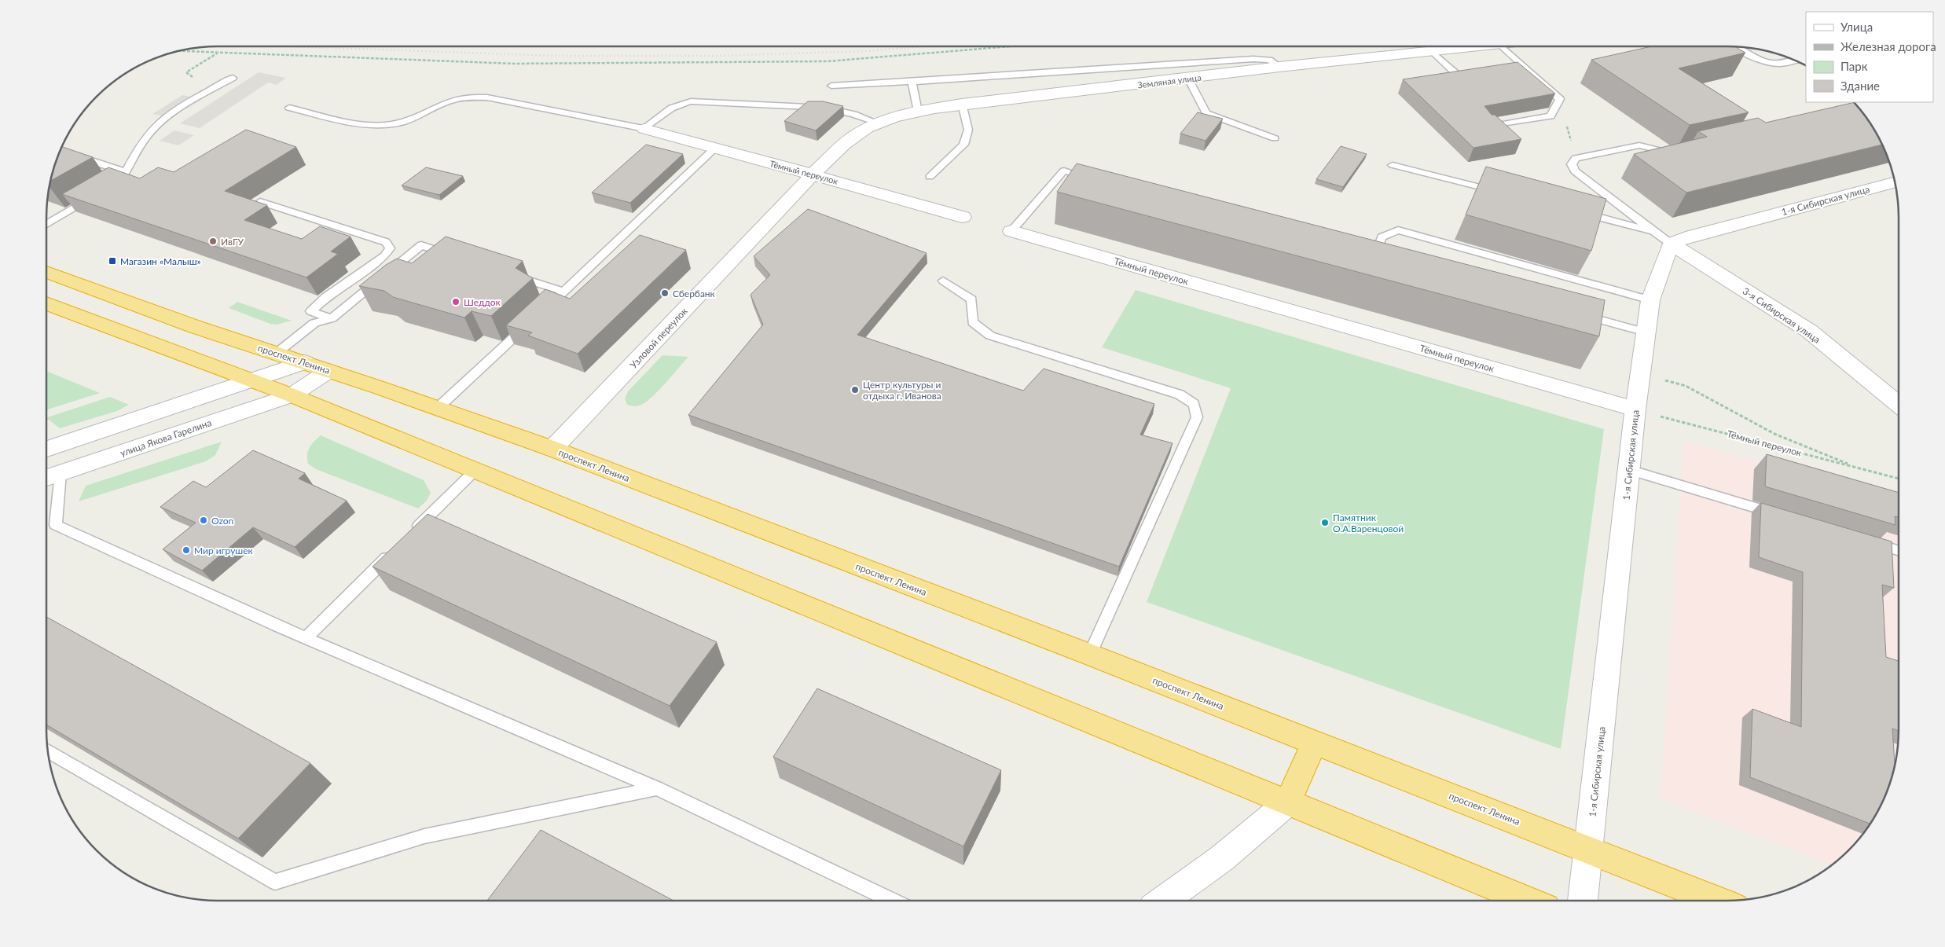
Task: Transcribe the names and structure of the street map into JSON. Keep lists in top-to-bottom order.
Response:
{
  "streets": {
    "highway": ["проспект Ленина"],
    "street": [
      "Земляная улица",
      "Тёмный переулок",
      "1-я Сибирская улица",
      "3-я Сибирская улица",
      "Узловой переулок",
      "улица Якова Гарелина"
    ]
  },
  "crossings": [
    ["Земляная улица", "Тёмный переулок"],
    ["Земляная улица", "Узловой переулок"],
    ["Тёмный переулок", "1-я Сибирская улица"],
    ["Тёмный переулок", "Узловой переулок"],
    ["1-я Сибирская улица", "3-я Сибирская улица"],
    ["1-я Сибирская улица", "проспект Ленина"],
    ["Узловой переулок", "проспект Ленина"],
    ["проспект Ленина", "улица Якова Гарелина"]
  ],
  "places": {
    "other": [
      "ИвГУ",
      "Сбербанк",
      "Шеддок",
      "Центр культуры и отдыха г. Иванова",
      "Ozon",
      "Памятник О.А.Варенцовой",
      "Мир игрушек"
    ],
    "transit": ["Магазин «Малыш»"]
  },
  "legend": [
    "Улица",
    "Железная дорога",
    "Парк",
    "Здание"
  ]
}
